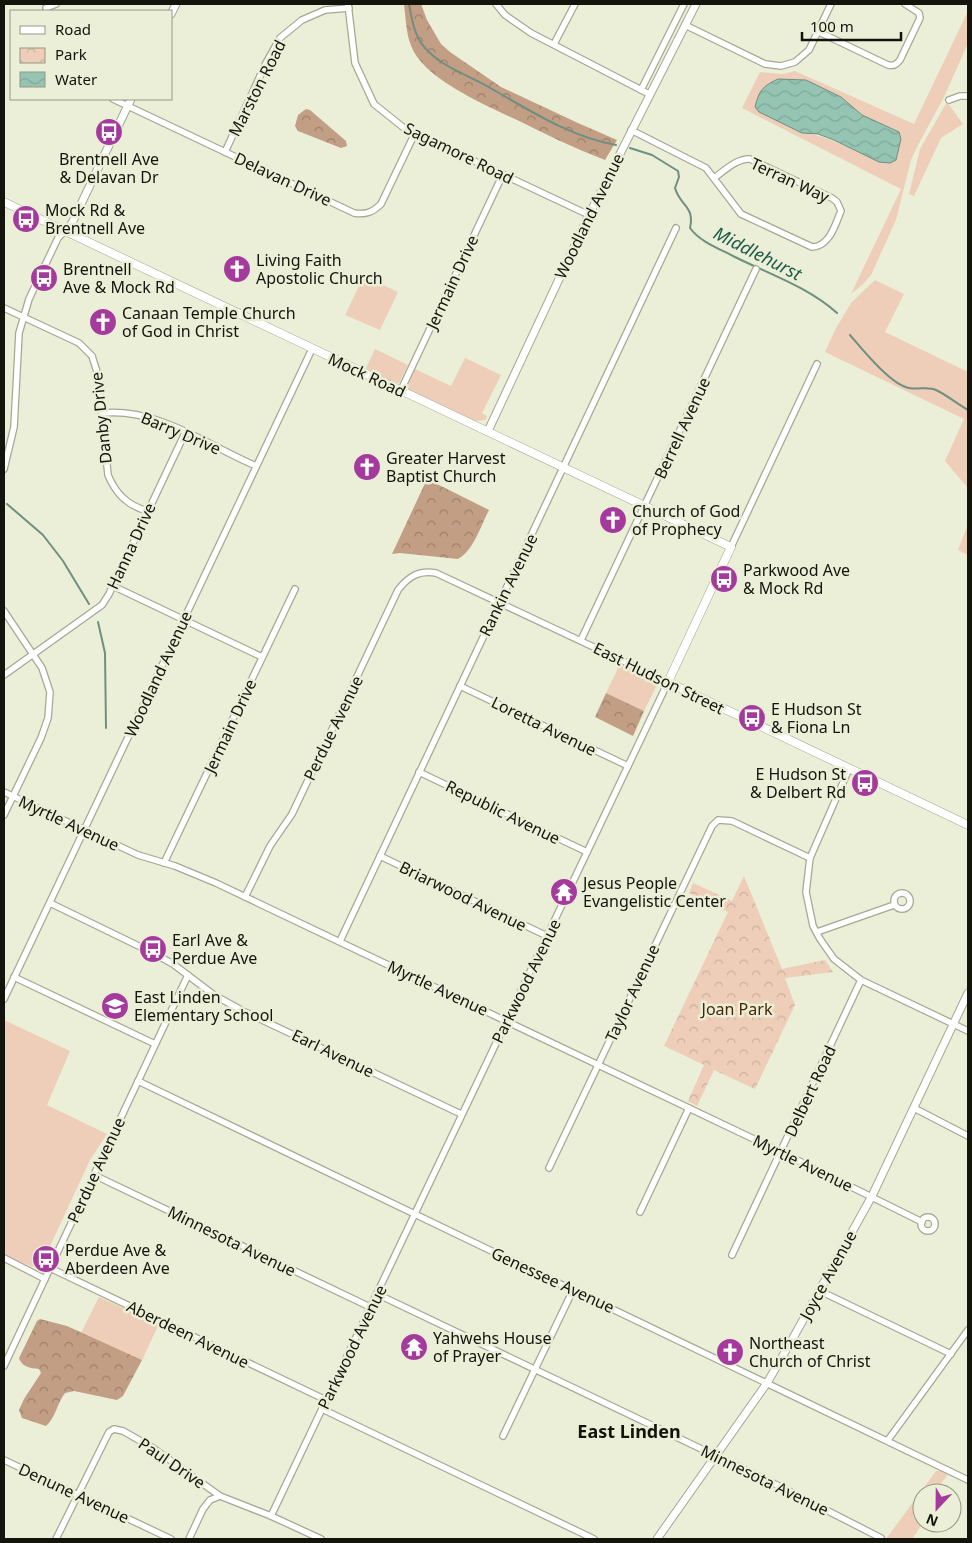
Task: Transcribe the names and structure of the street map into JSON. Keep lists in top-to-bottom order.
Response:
{
  "streets": {
    "main road": ["Mock Road", "East Hudson Street", "Parkwood Avenue"],
    "street": [
      "Marston Road",
      "Sagamore Road",
      "Delavan Drive",
      "Terran Way",
      "Woodland Avenue",
      "Jermain Drive",
      "Danby Drive",
      "Berrell Avenue",
      "Barry Drive",
      "Hanna Drive",
      "Rankin Avenue",
      "Loretta Avenue",
      "Perdue Avenue",
      "Republic Avenue",
      "Myrtle Avenue",
      "Briarwood Avenue",
      "Taylor Avenue",
      "Earl Avenue",
      "Delbert Road",
      "Minnesota Avenue",
      "Joyce Avenue",
      "Genessee Avenue",
      "Aberdeen Avenue",
      "Paul Drive",
      "Denune Avenue"
    ]
  },
  "crossings": [
    ["Marston Road", "Sagamore Road"],
    ["Marston Road", "Delavan Drive"],
    ["Sagamore Road", "Delavan Drive"],
    ["Sagamore Road", "Woodland Avenue"],
    ["Sagamore Road", "Jermain Drive"],
    ["Woodland Avenue", "Mock Road"],
    ["Woodland Avenue", "Barry Drive"],
    ["Woodland Avenue", "Myrtle Avenue"],
    ["Woodland Avenue", "Earl Avenue"],
    ["Jermain Drive", "Mock Road"],
    ["Jermain Drive", "Myrtle Avenue"],
    ["Mock Road", "Berrell Avenue"],
    ["Mock Road", "Rankin Avenue"],
    ["Mock Road", "Parkwood Avenue"],
    ["Danby Drive", "Barry Drive"],
    ["Danby Drive", "Hanna Drive"],
    ["Berrell Avenue", "East Hudson Street"],
    ["Barry Drive", "Hanna Drive"],
    ["Rankin Avenue", "East Hudson Street"],
    ["Rankin Avenue", "Loretta Avenue"],
    ["Rankin Avenue", "Republic Avenue"],
    ["Rankin Avenue", "Myrtle Avenue"],
    ["Rankin Avenue", "Briarwood Avenue"],
    ["East Hudson Street", "Perdue Avenue"],
    ["East Hudson Street", "Parkwood Avenue"],
    ["Loretta Avenue", "Parkwood Avenue"],
    ["Perdue Avenue", "Myrtle Avenue"],
    ["Perdue Avenue", "Earl Avenue"],
    ["Perdue Avenue", "Minnesota Avenue"],
    ["Perdue Avenue", "Genessee Avenue"],
    ["Perdue Avenue", "Aberdeen Avenue"],
    ["Republic Avenue", "Parkwood Avenue"],
    ["Myrtle Avenue", "Parkwood Avenue"],
    ["Myrtle Avenue", "Taylor Avenue"],
    ["Myrtle Avenue", "Delbert Road"],
    ["Myrtle Avenue", "Joyce Avenue"],
    ["Briarwood Avenue", "Parkwood Avenue"],
    ["Parkwood Avenue", "Earl Avenue"],
    ["Parkwood Avenue", "Minnesota Avenue"],
    ["Parkwood Avenue", "Genessee Avenue"],
    ["Parkwood Avenue", "Aberdeen Avenue"],
    ["Minnesota Avenue", "Joyce Avenue"],
    ["Joyce Avenue", "Genessee Avenue"],
    ["Paul Drive", "Denune Avenue"]
  ],
  "districts": ["East Linden"],
  "water": ["Middlehurst"],
  "parks": ["Joan Park"],
  "places": {
    "bus stop": [
      "Brentnell Ave & Delavan Dr",
      "Mock Rd & Brentnell Ave",
      "Brentnell Ave & Mock Rd",
      "Parkwood Ave & Mock Rd",
      "E Hudson St & Fiona Ln",
      "E Hudson St & Delbert Rd",
      "Earl Ave & Perdue Ave",
      "Perdue Ave & Aberdeen Ave"
    ],
    "church": [
      "Living Faith Apostolic Church",
      "Canaan Temple Church of God in Christ",
      "Greater Harvest Baptist Church",
      "Church of God of Prophecy",
      "Northeast Church of Christ"
    ],
    "temple": ["Jesus People Evangelistic Center", "Yahwehs House of Prayer"],
    "school or university": ["East Linden Elementary School"]
  },
  "legend": ["Road", "Park", "Water"],
  "scale_bar": "100 m",
  "north": "bottom"
}
